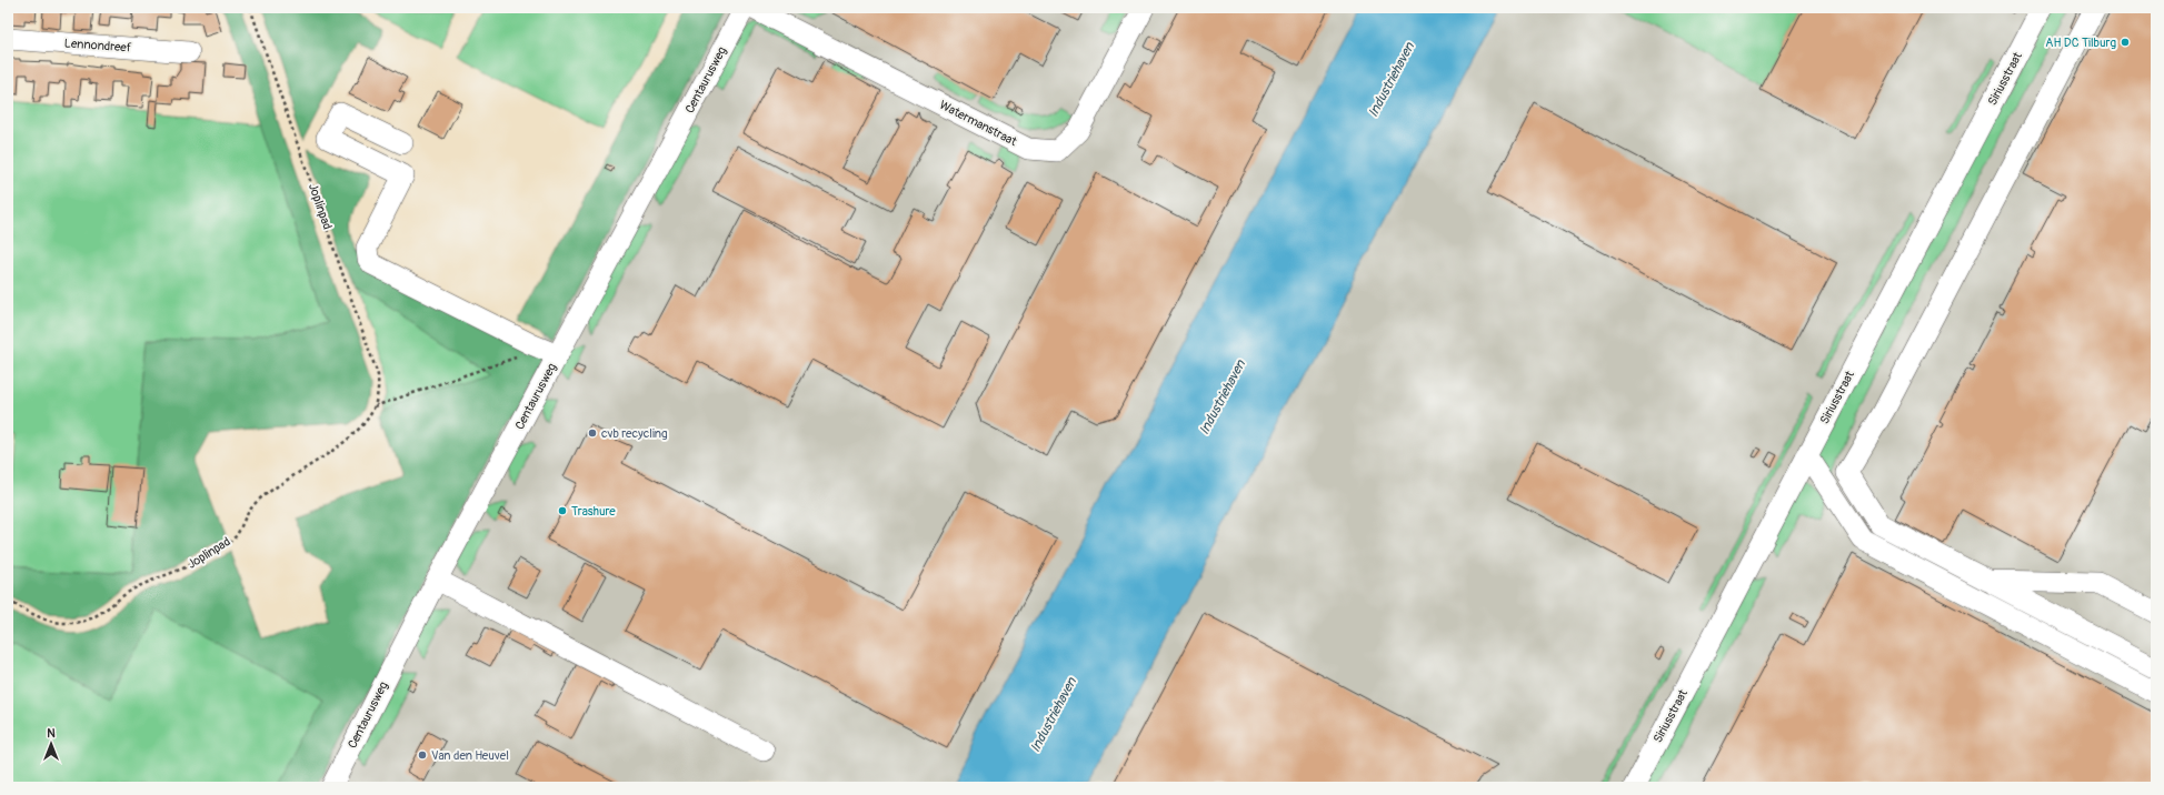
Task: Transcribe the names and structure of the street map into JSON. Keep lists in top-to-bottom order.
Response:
{
  "streets": {
    "street": [
      "Lennondreef",
      "Siriusstraat",
      "Centaurusweg",
      "Watermanstraat"
    ],
    "path": ["Joplinpad"]
  },
  "water": ["Industriehaven"],
  "places": [
    "AH DC Tilburg",
    "cvb recycling",
    "Trashure",
    "Van den Heuvel"
  ],
  "north": "top"
}
